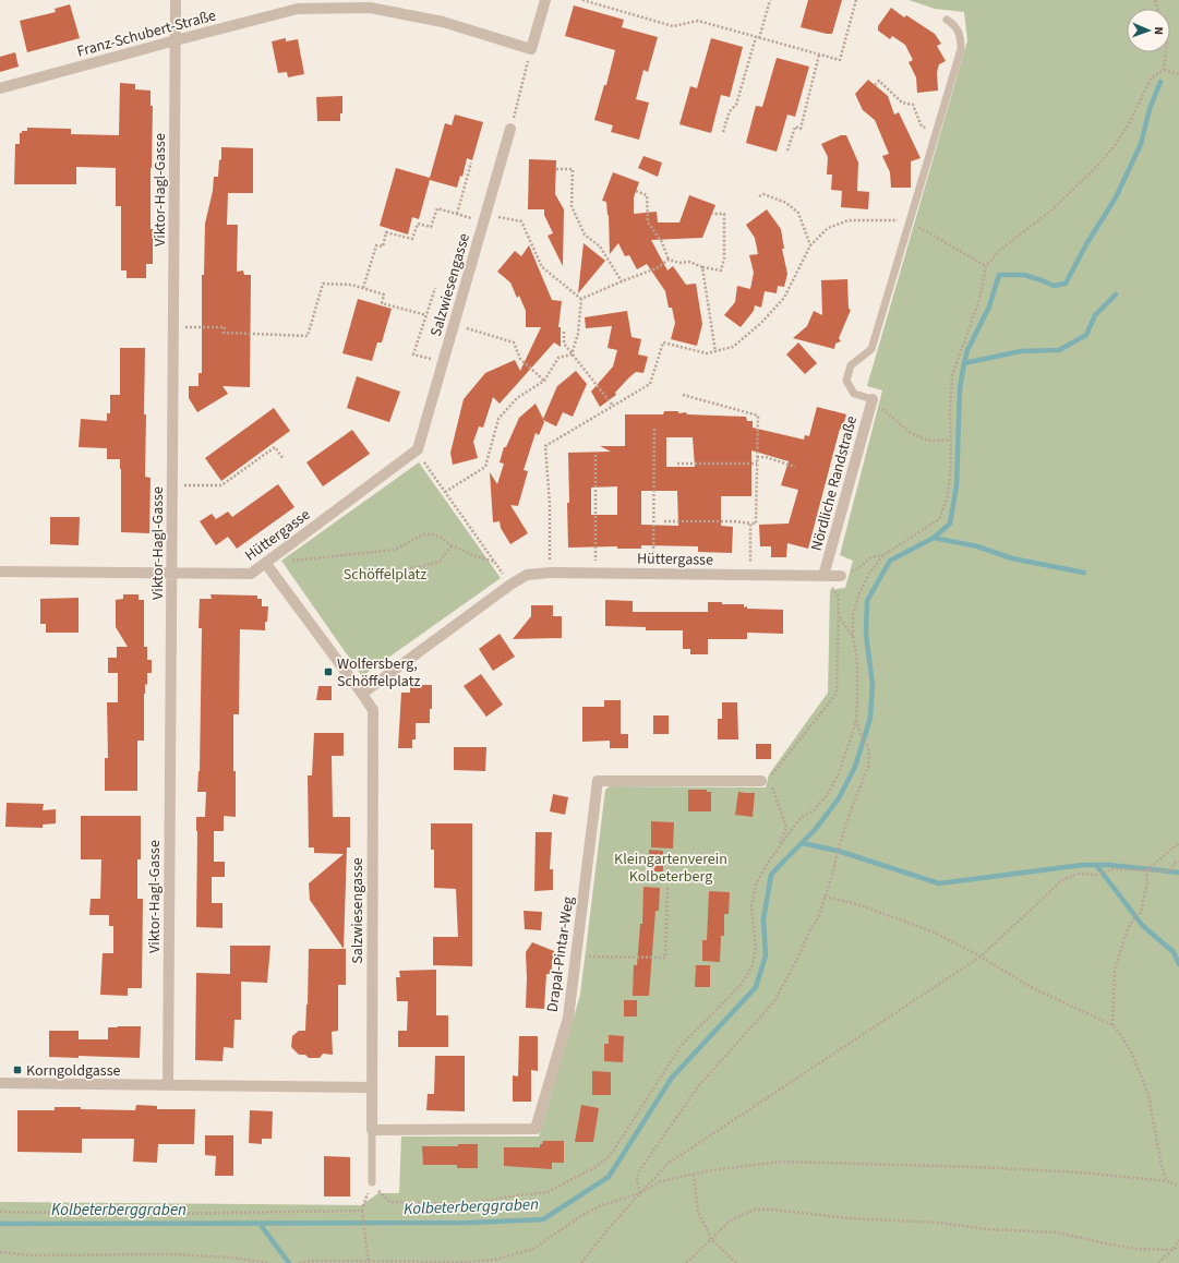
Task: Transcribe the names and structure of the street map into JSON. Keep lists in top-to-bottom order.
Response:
{
  "streets": {
    "street": [
      "Franz-Schubert-Straße",
      "Viktor-Hagl-Gasse",
      "Salzwiesengasse",
      "Nördliche Randstraße",
      "Hüttergasse",
      "Drapal-Pintar-Weg"
    ]
  },
  "crossings": [
    ["Franz-Schubert-Straße", "Viktor-Hagl-Gasse"],
    ["Viktor-Hagl-Gasse", "Hüttergasse"],
    ["Salzwiesengasse", "Hüttergasse"],
    ["Salzwiesengasse", "Drapal-Pintar-Weg"],
    ["Nördliche Randstraße", "Hüttergasse"]
  ],
  "water": ["Kolbeterberggraben"],
  "parks": ["Schöffelplatz", "Kleingartenverein Kolbeterberg"],
  "places": {
    "transit": ["Wolfersberg, Schöffelplatz", "Korngoldgasse"]
  },
  "north": "right"
}
